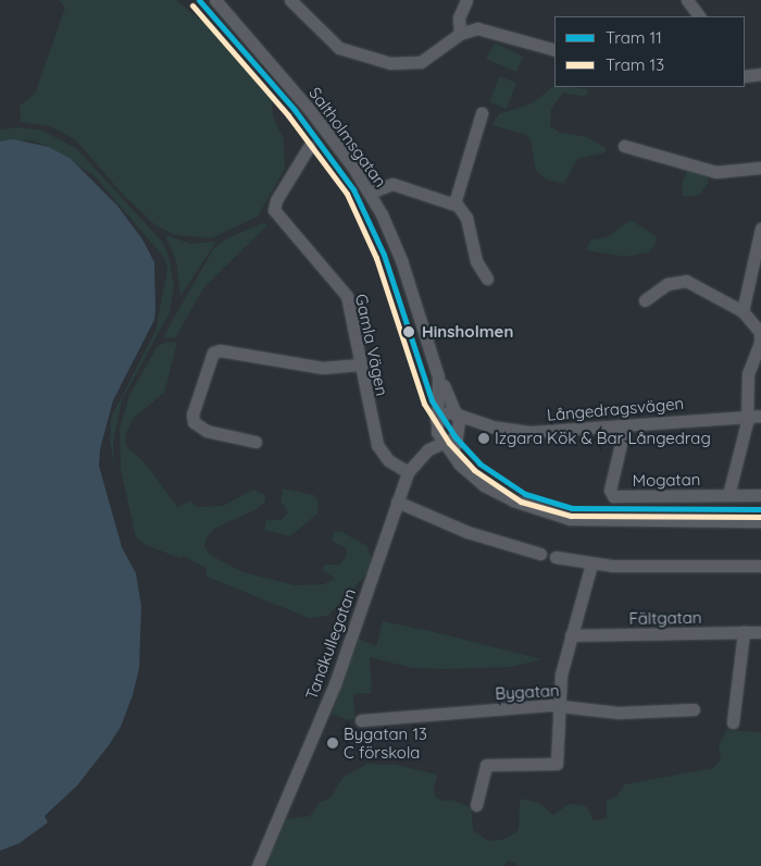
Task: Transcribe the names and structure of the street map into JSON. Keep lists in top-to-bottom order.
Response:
{
  "streets": {
    "street": [
      "Saltholmsgatan",
      "Gamla Vägen",
      "Långedragsvägen",
      "Mogatan",
      "Fältgatan",
      "Tandkullegatan",
      "Bygatan"
    ]
  },
  "crossings": [
    ["Saltholmsgatan", "Långedragsvägen"],
    ["Saltholmsgatan", "Tandkullegatan"],
    ["Gamla Vägen", "Tandkullegatan"],
    ["Långedragsvägen", "Mogatan"]
  ],
  "places": ["Hinsholmen", "Izgara Kök & Bar Långedrag", "Bygatan 13 C förskola"],
  "lines": ["tram line 11", "tram line 13"],
  "legend": ["Tram 11", "Tram 13"]
}
